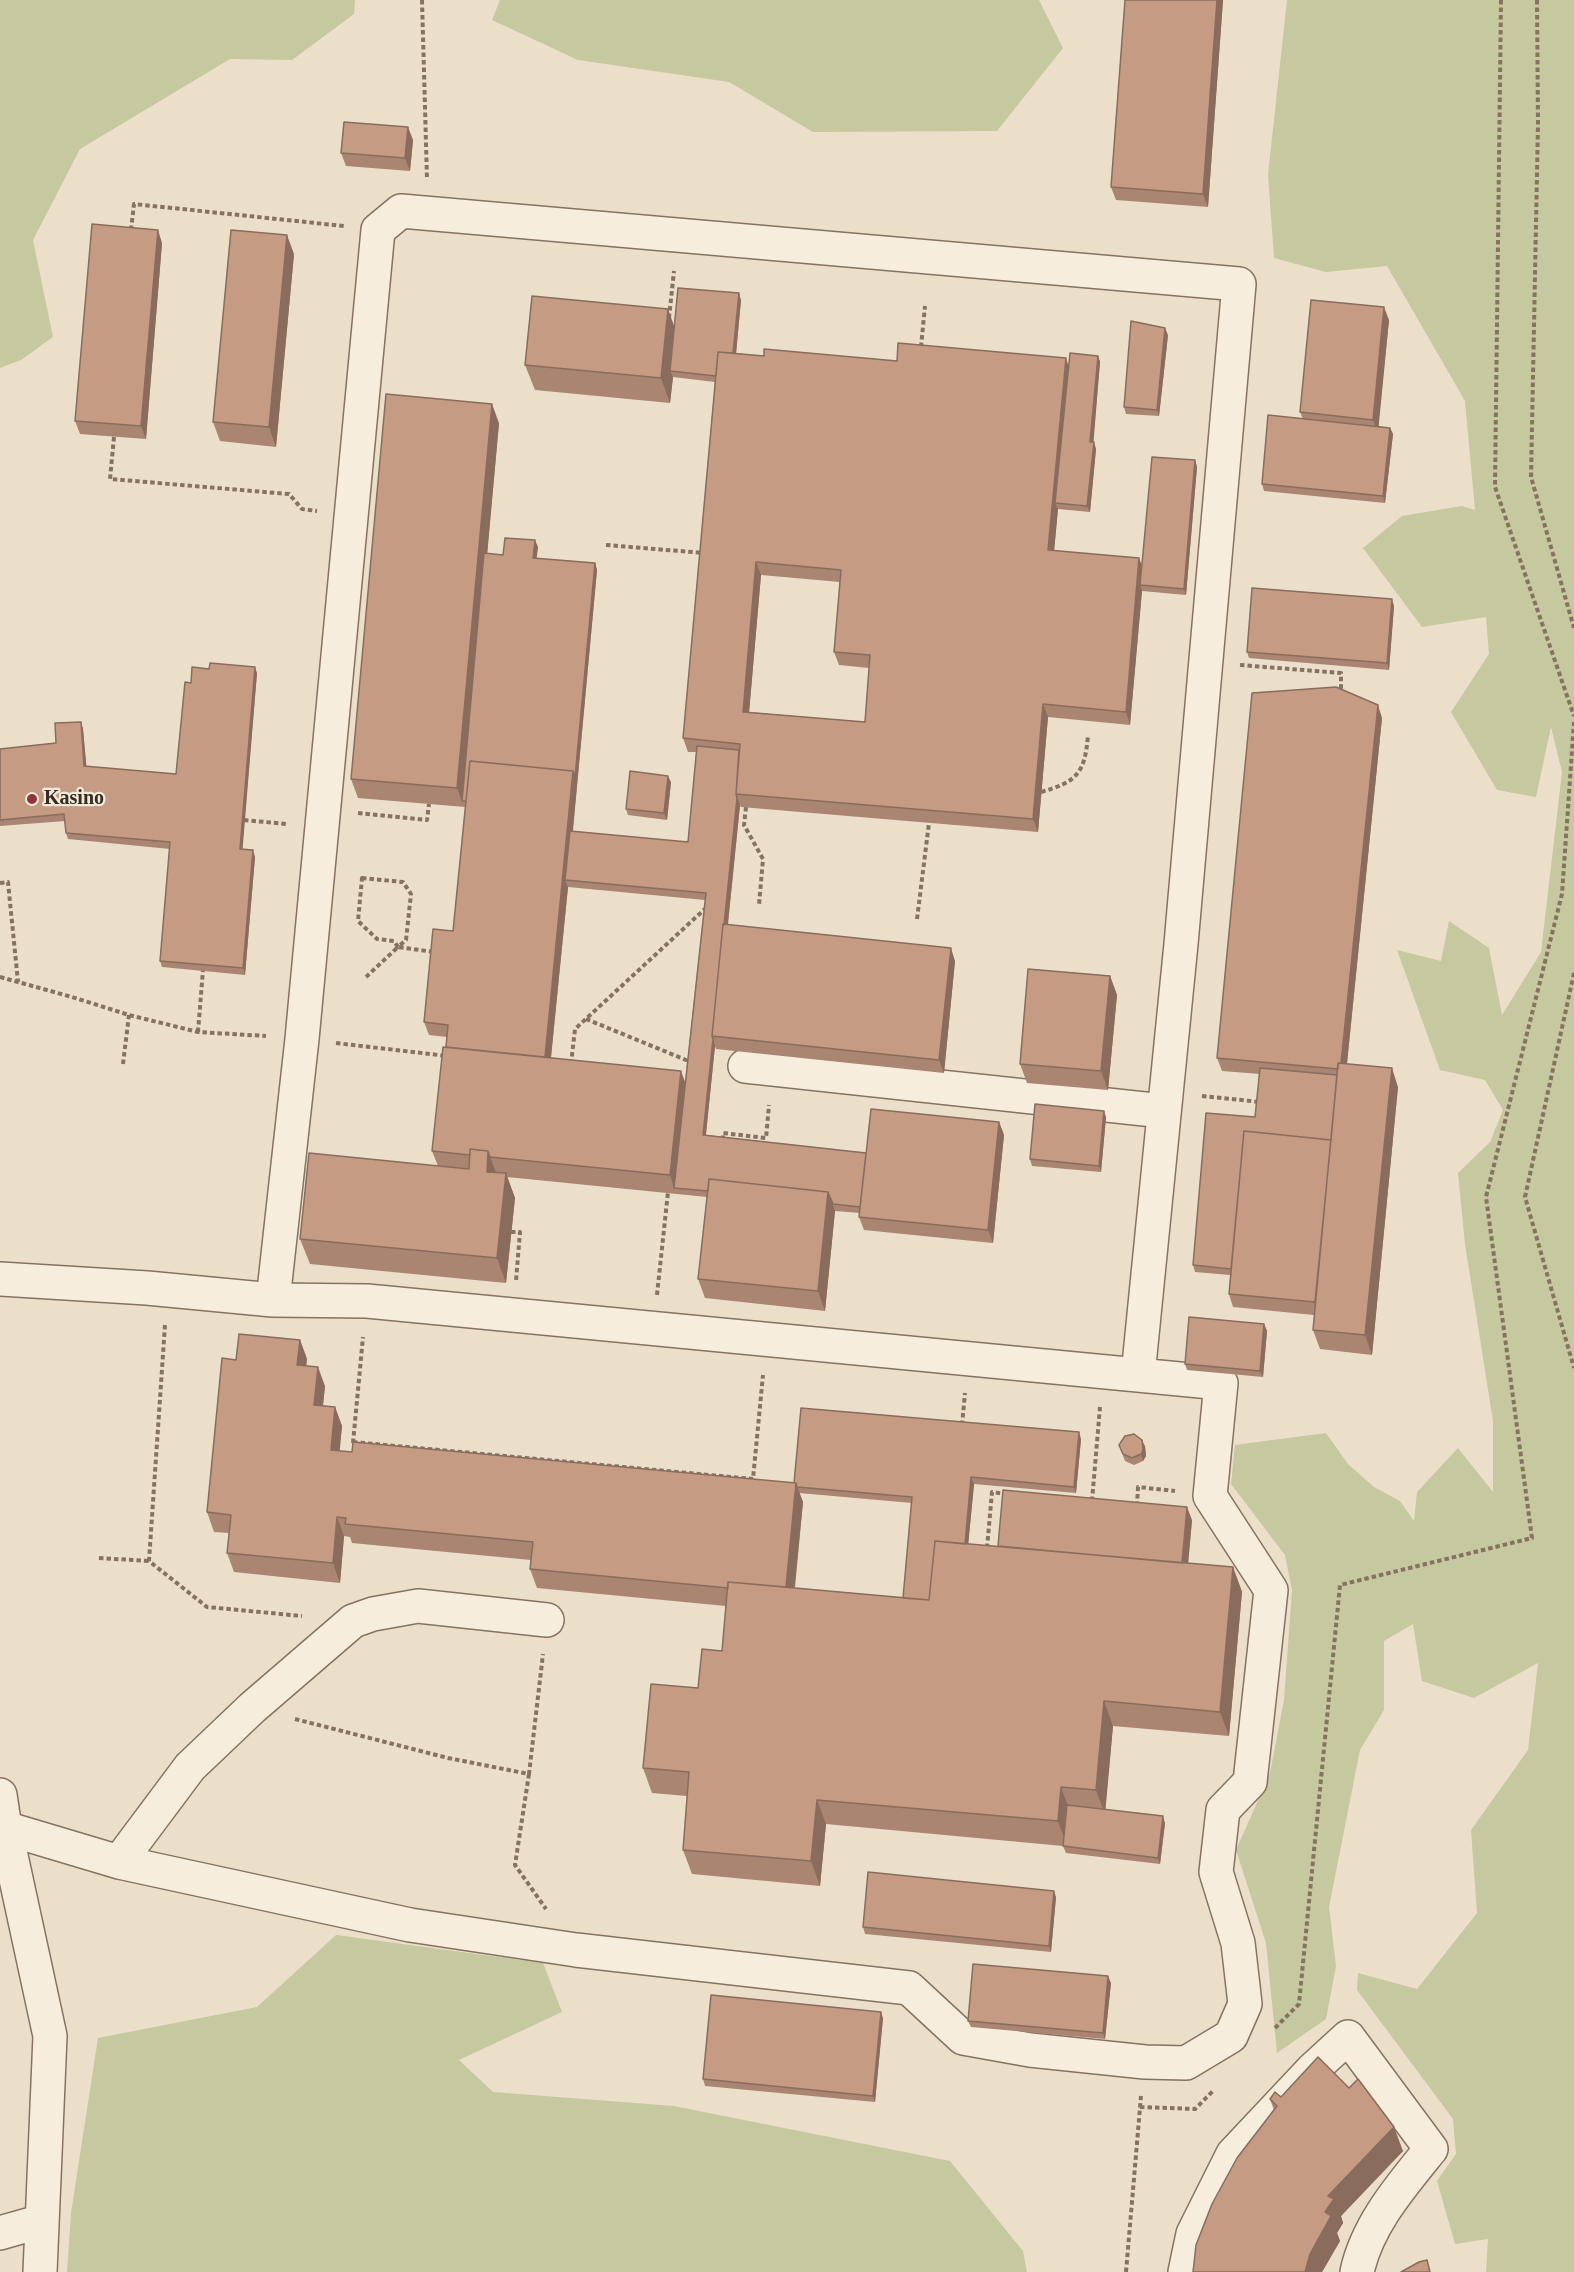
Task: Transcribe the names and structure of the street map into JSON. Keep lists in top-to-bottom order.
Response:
{
  "places": ["Kasino"]
}
